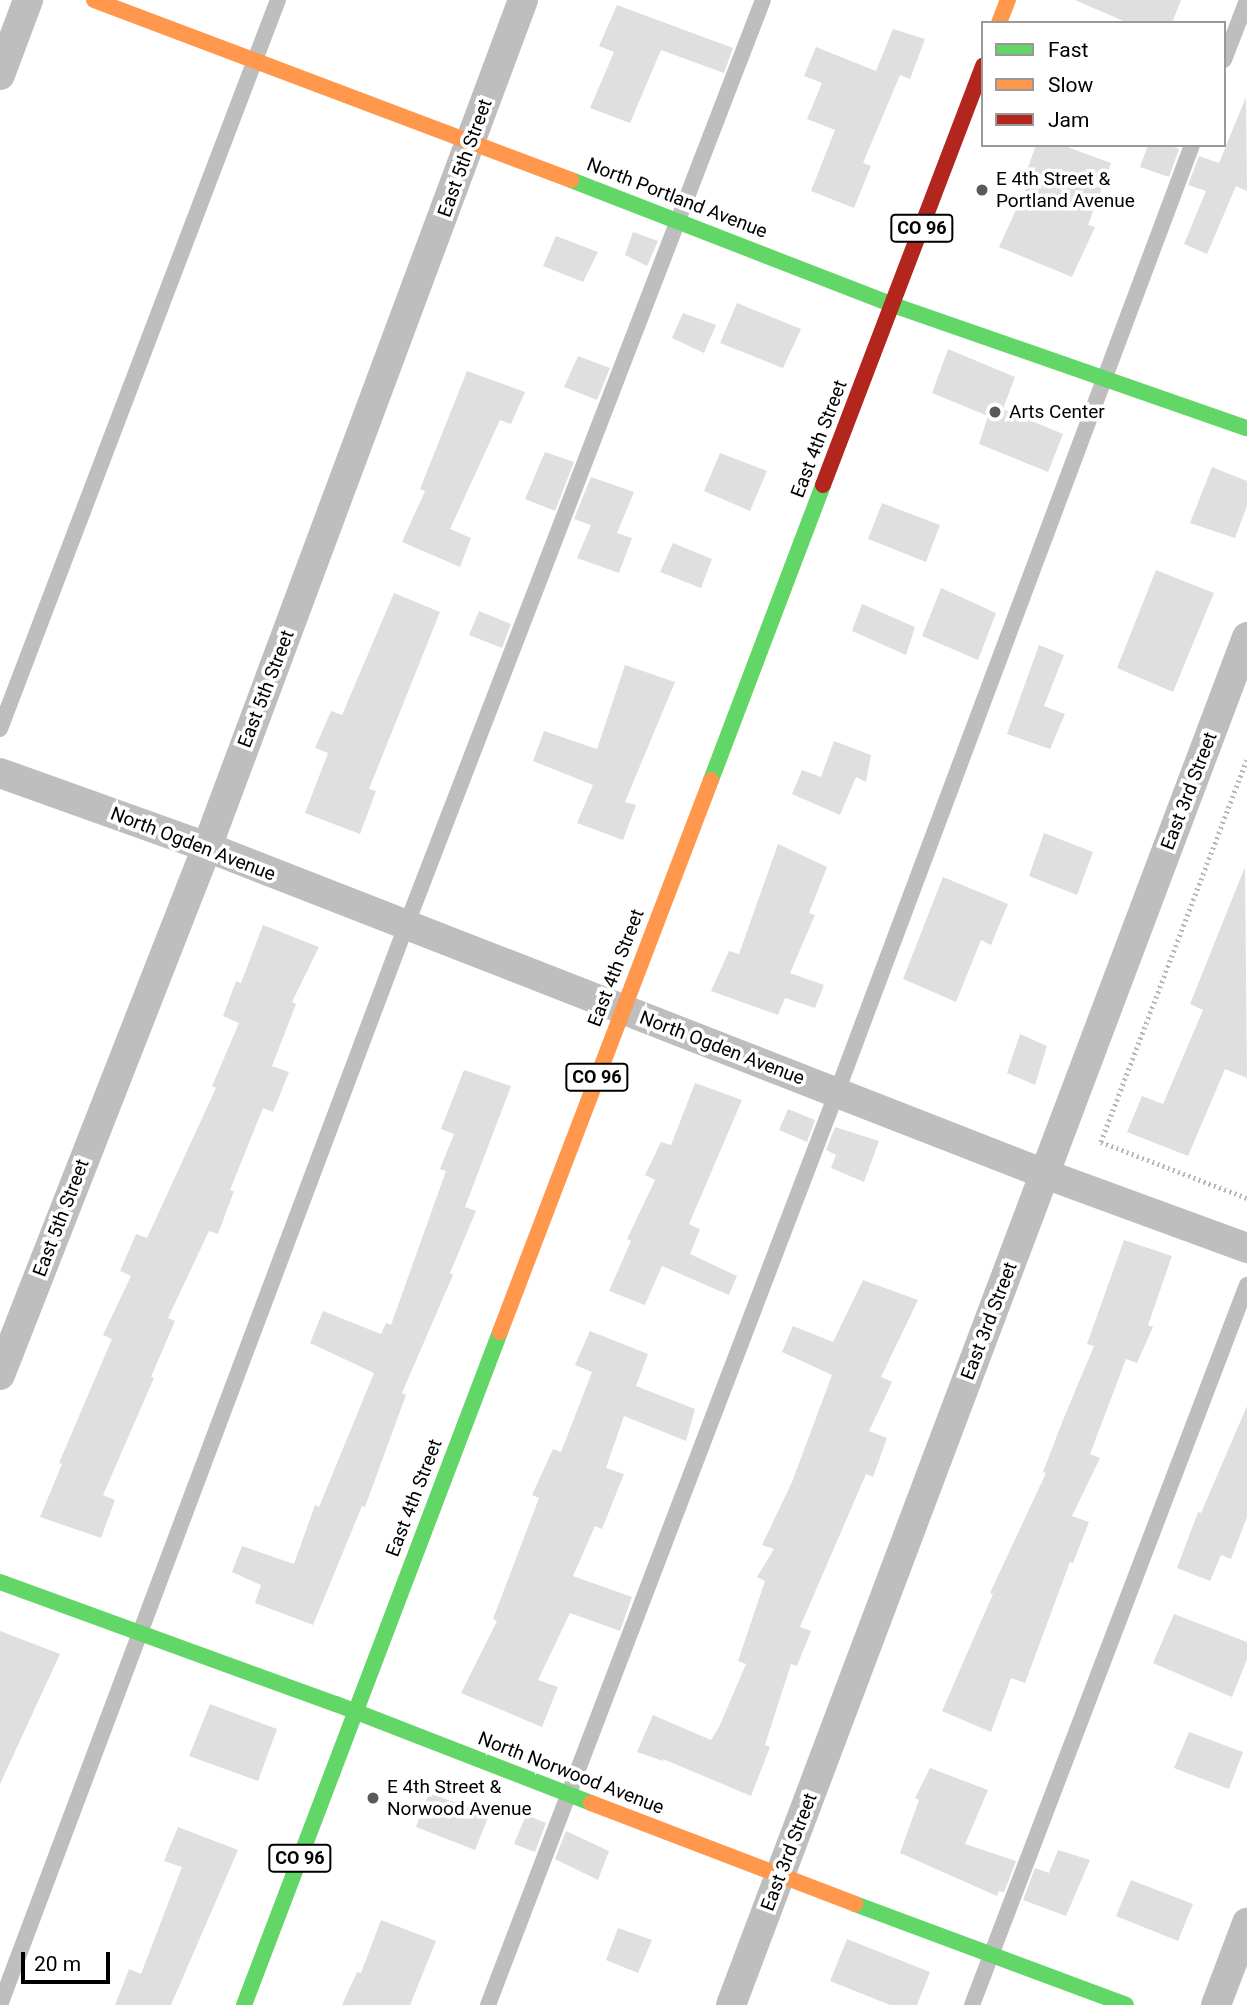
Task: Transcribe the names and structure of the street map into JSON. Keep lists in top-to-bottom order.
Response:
{
  "streets": {
    "street": [
      "East 5th Street",
      "North Portland Avenue",
      "CO 96",
      "East 4th Street",
      "East 3rd Street",
      "North Ogden Avenue",
      "North Norwood Avenue"
    ]
  },
  "crossings": [
    ["East 5th Street", "North Portland Avenue"],
    ["East 5th Street", "North Ogden Avenue"],
    ["North Portland Avenue", "East 4th Street"],
    ["East 4th Street", "North Ogden Avenue"],
    ["East 4th Street", "North Norwood Avenue"],
    ["East 3rd Street", "North Ogden Avenue"],
    ["East 3rd Street", "North Norwood Avenue"]
  ],
  "places": ["E 4th Street & Portland Avenue", "Arts Center", "E 4th Street & Norwood Avenue"],
  "legend": ["Fast", "Slow", "Jam"],
  "scale_bar": "20 m"
}
